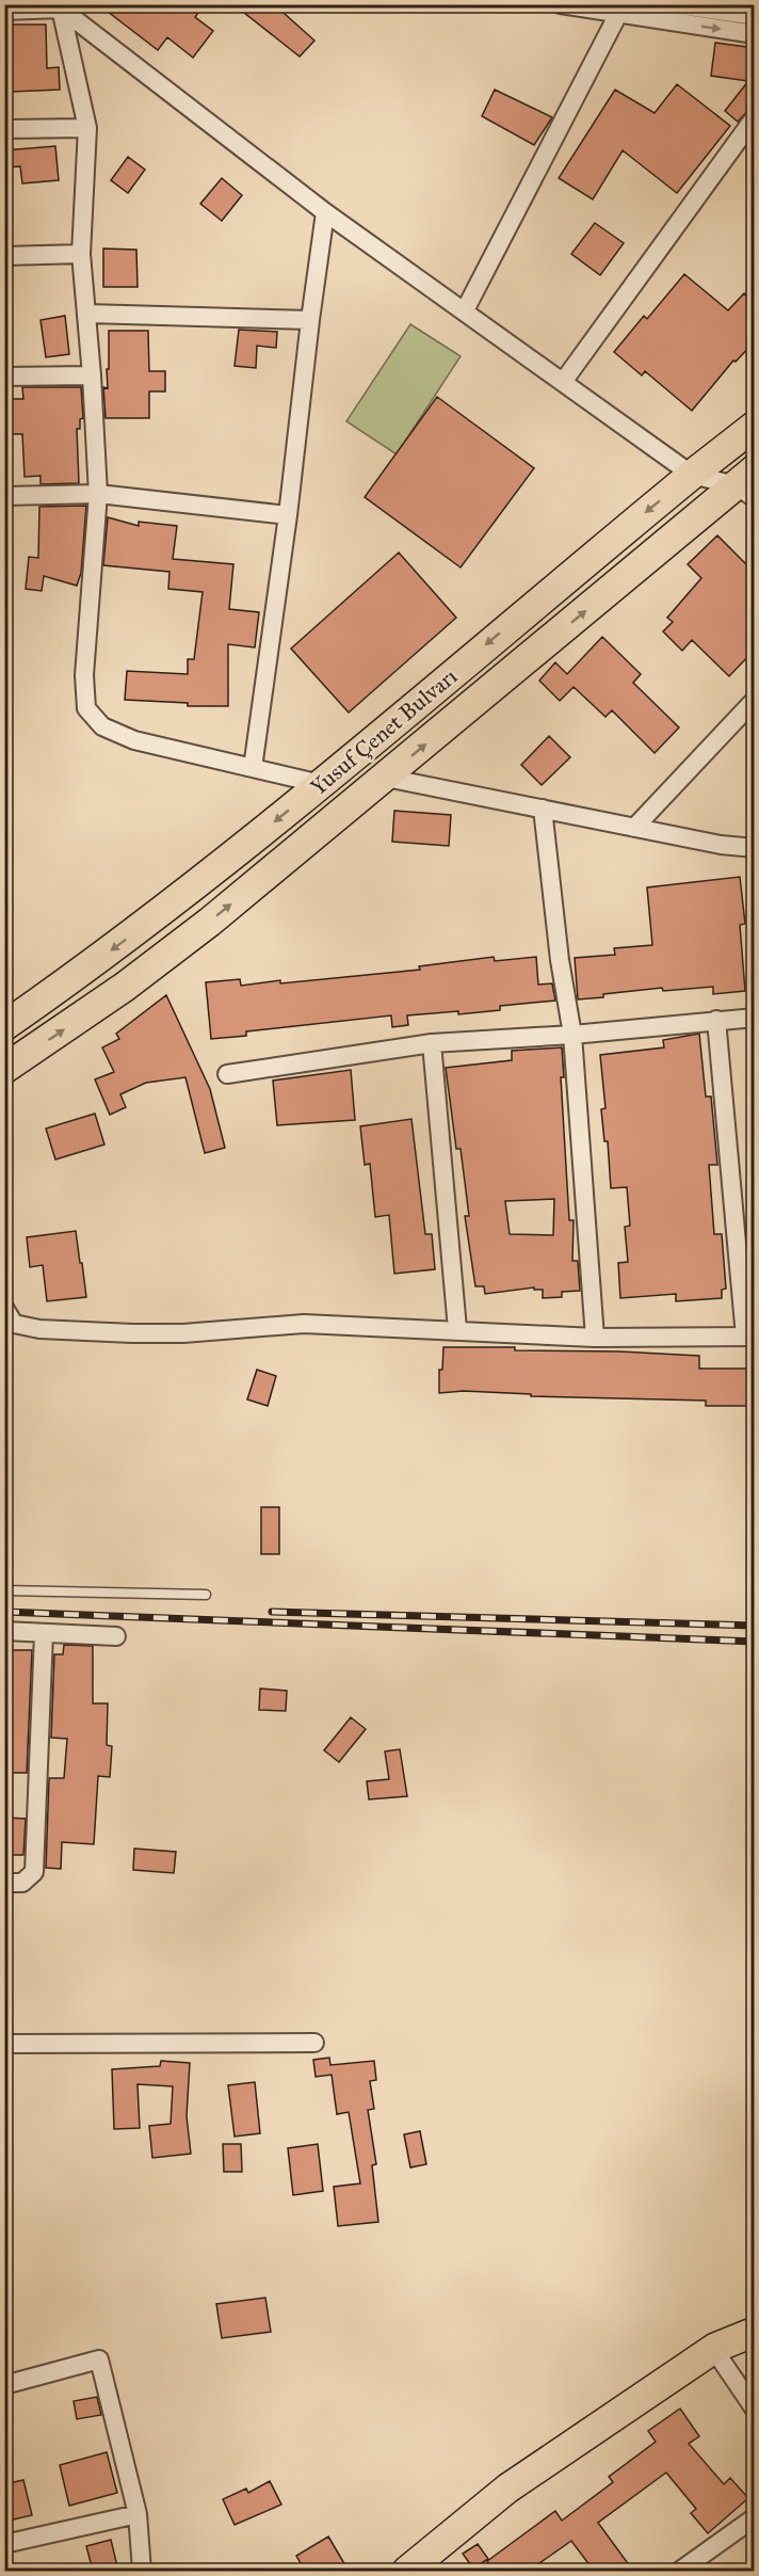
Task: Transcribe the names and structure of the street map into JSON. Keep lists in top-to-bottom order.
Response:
{
  "streets": {
    "highway": ["Yusuf Çenet Bulvarı"]
  }
}
